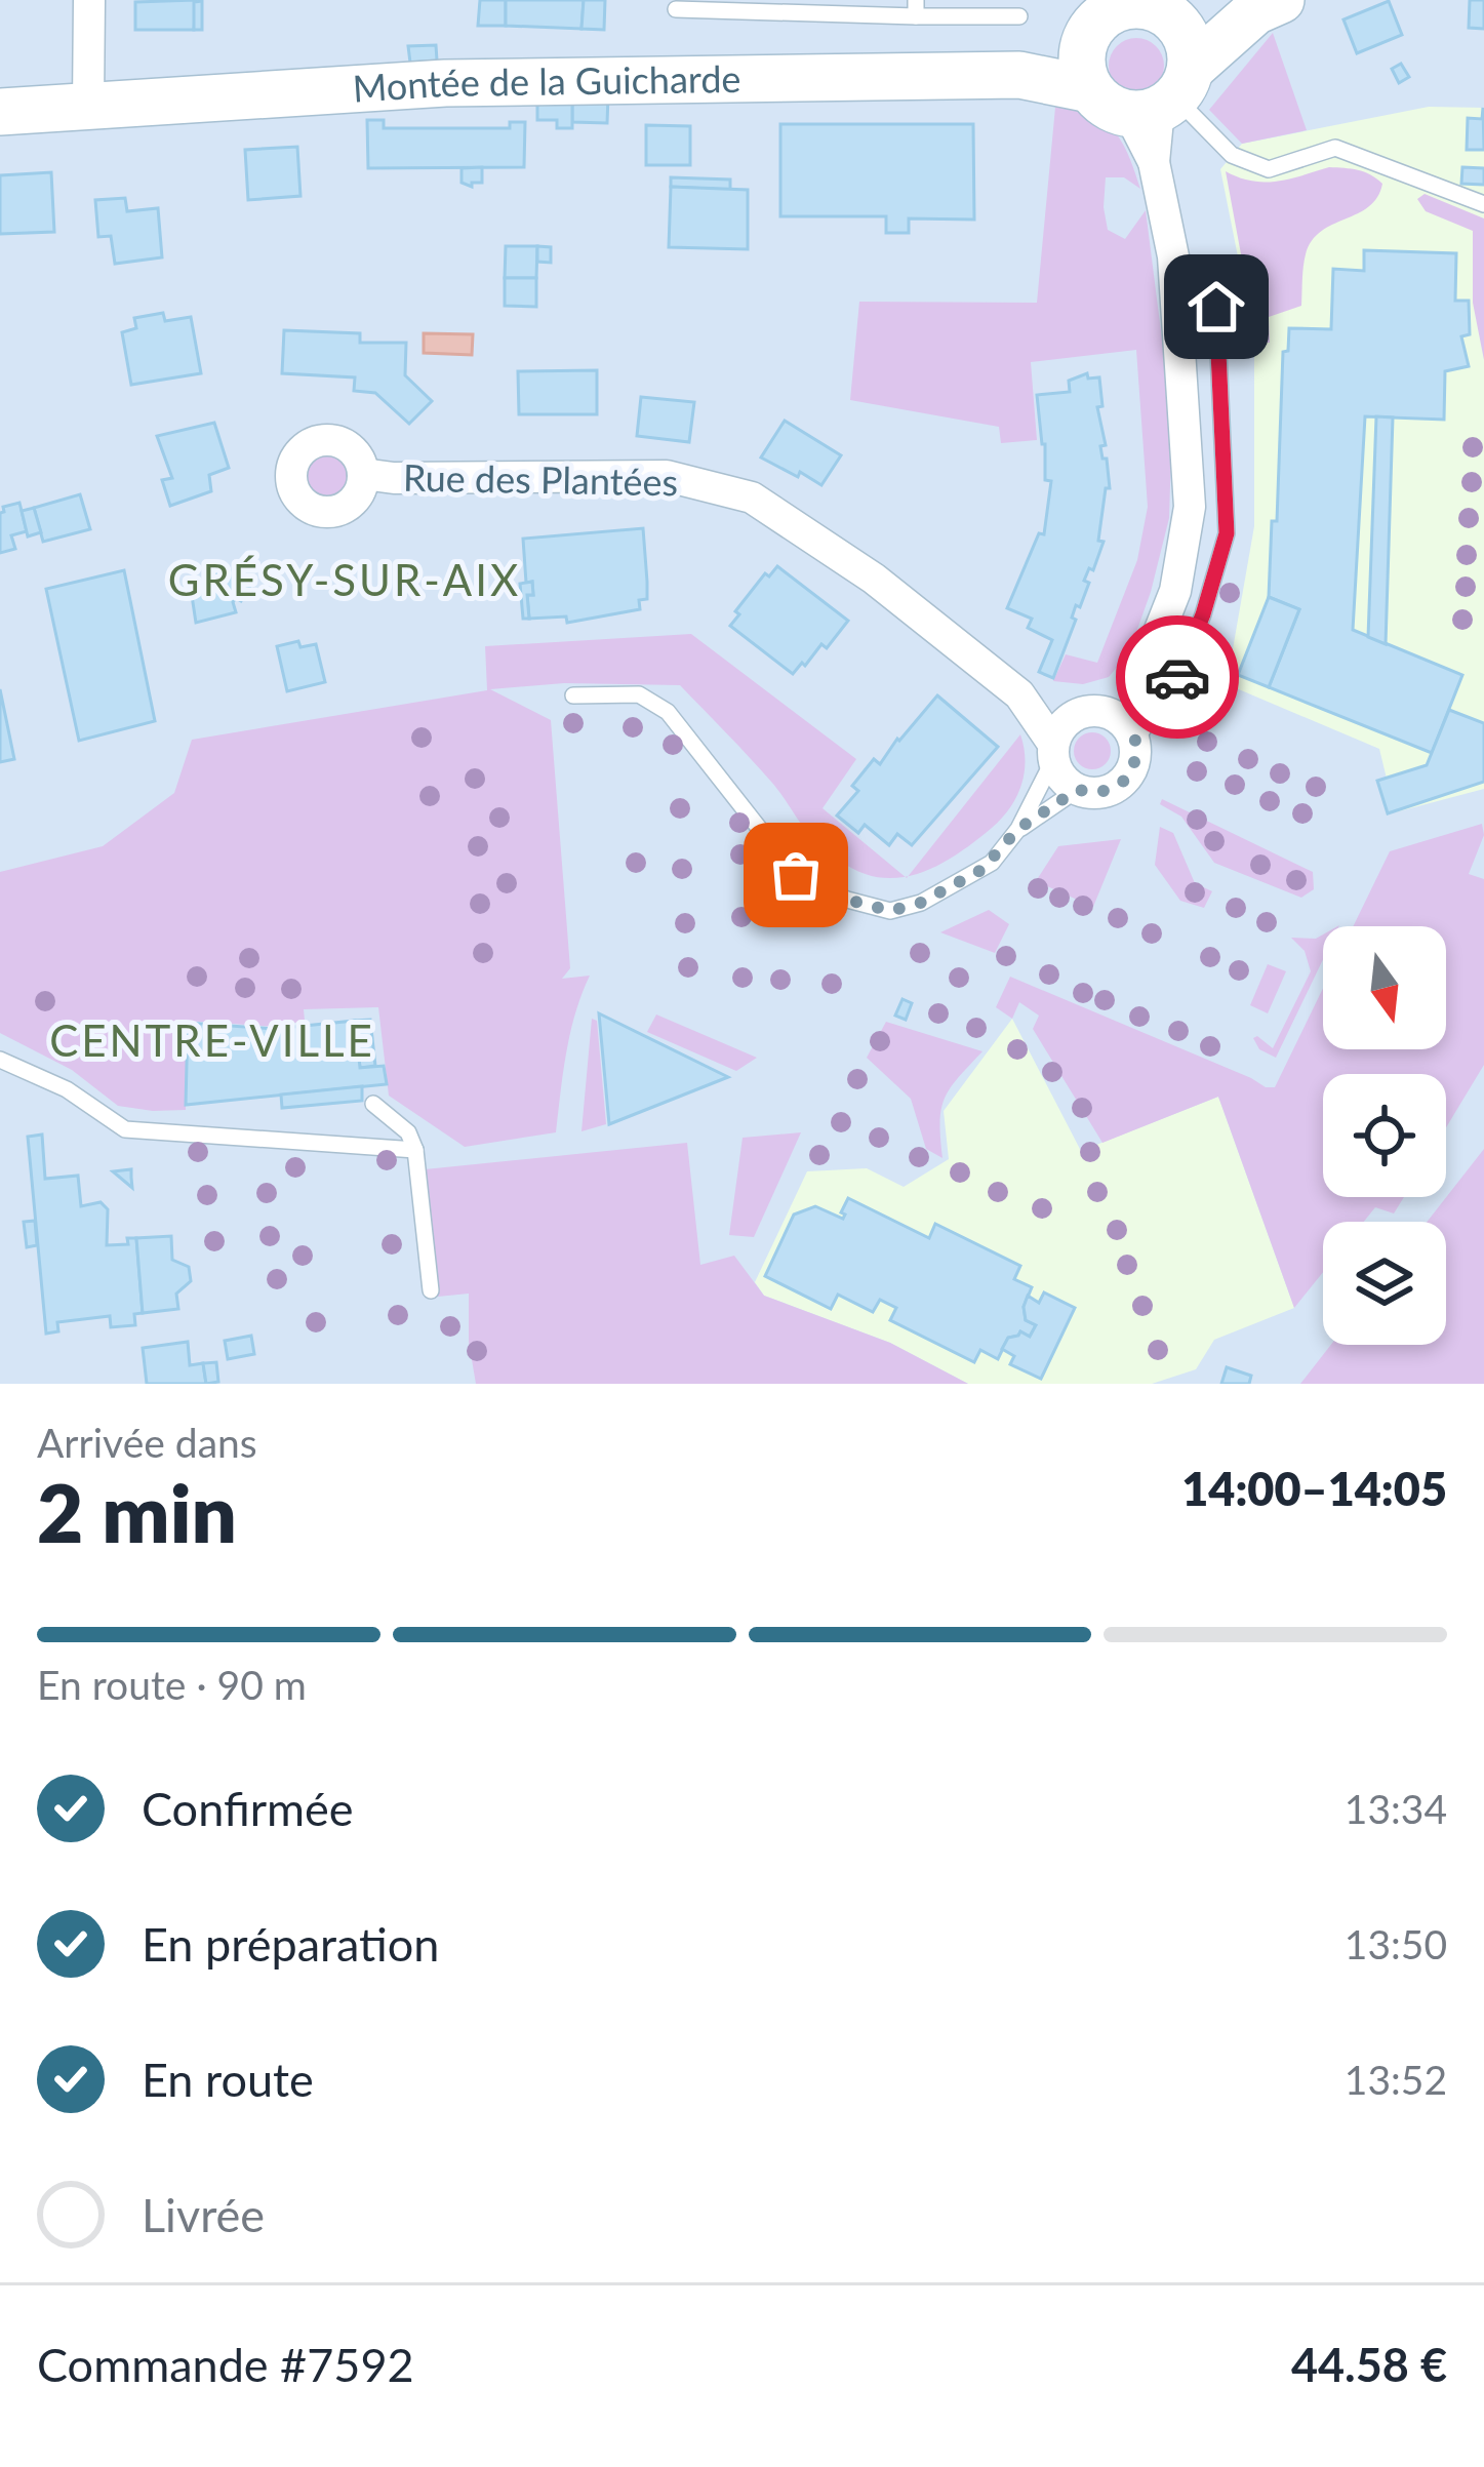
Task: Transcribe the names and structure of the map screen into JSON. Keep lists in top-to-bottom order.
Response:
{
  "streets": {
    "main road": ["Montée de la Guicharde"],
    "street": ["Rue des Plantées"]
  },
  "districts": ["GRÉSY-SUR-AIX", "CENTRE-VILLE"],
  "north": "bottom",
  "page": {
    "heading": ["2 min", "Arrivée dans", "14:00–14:05"],
    "panel": ["Commande #7592", "44.58 €"],
    "bar": "En route · 90 m",
    "list": [
      ["Confirmée", "13:34"],
      ["En préparation", "13:50"],
      ["En route", "13:52"],
      "Livrée"
    ]
  }
}
